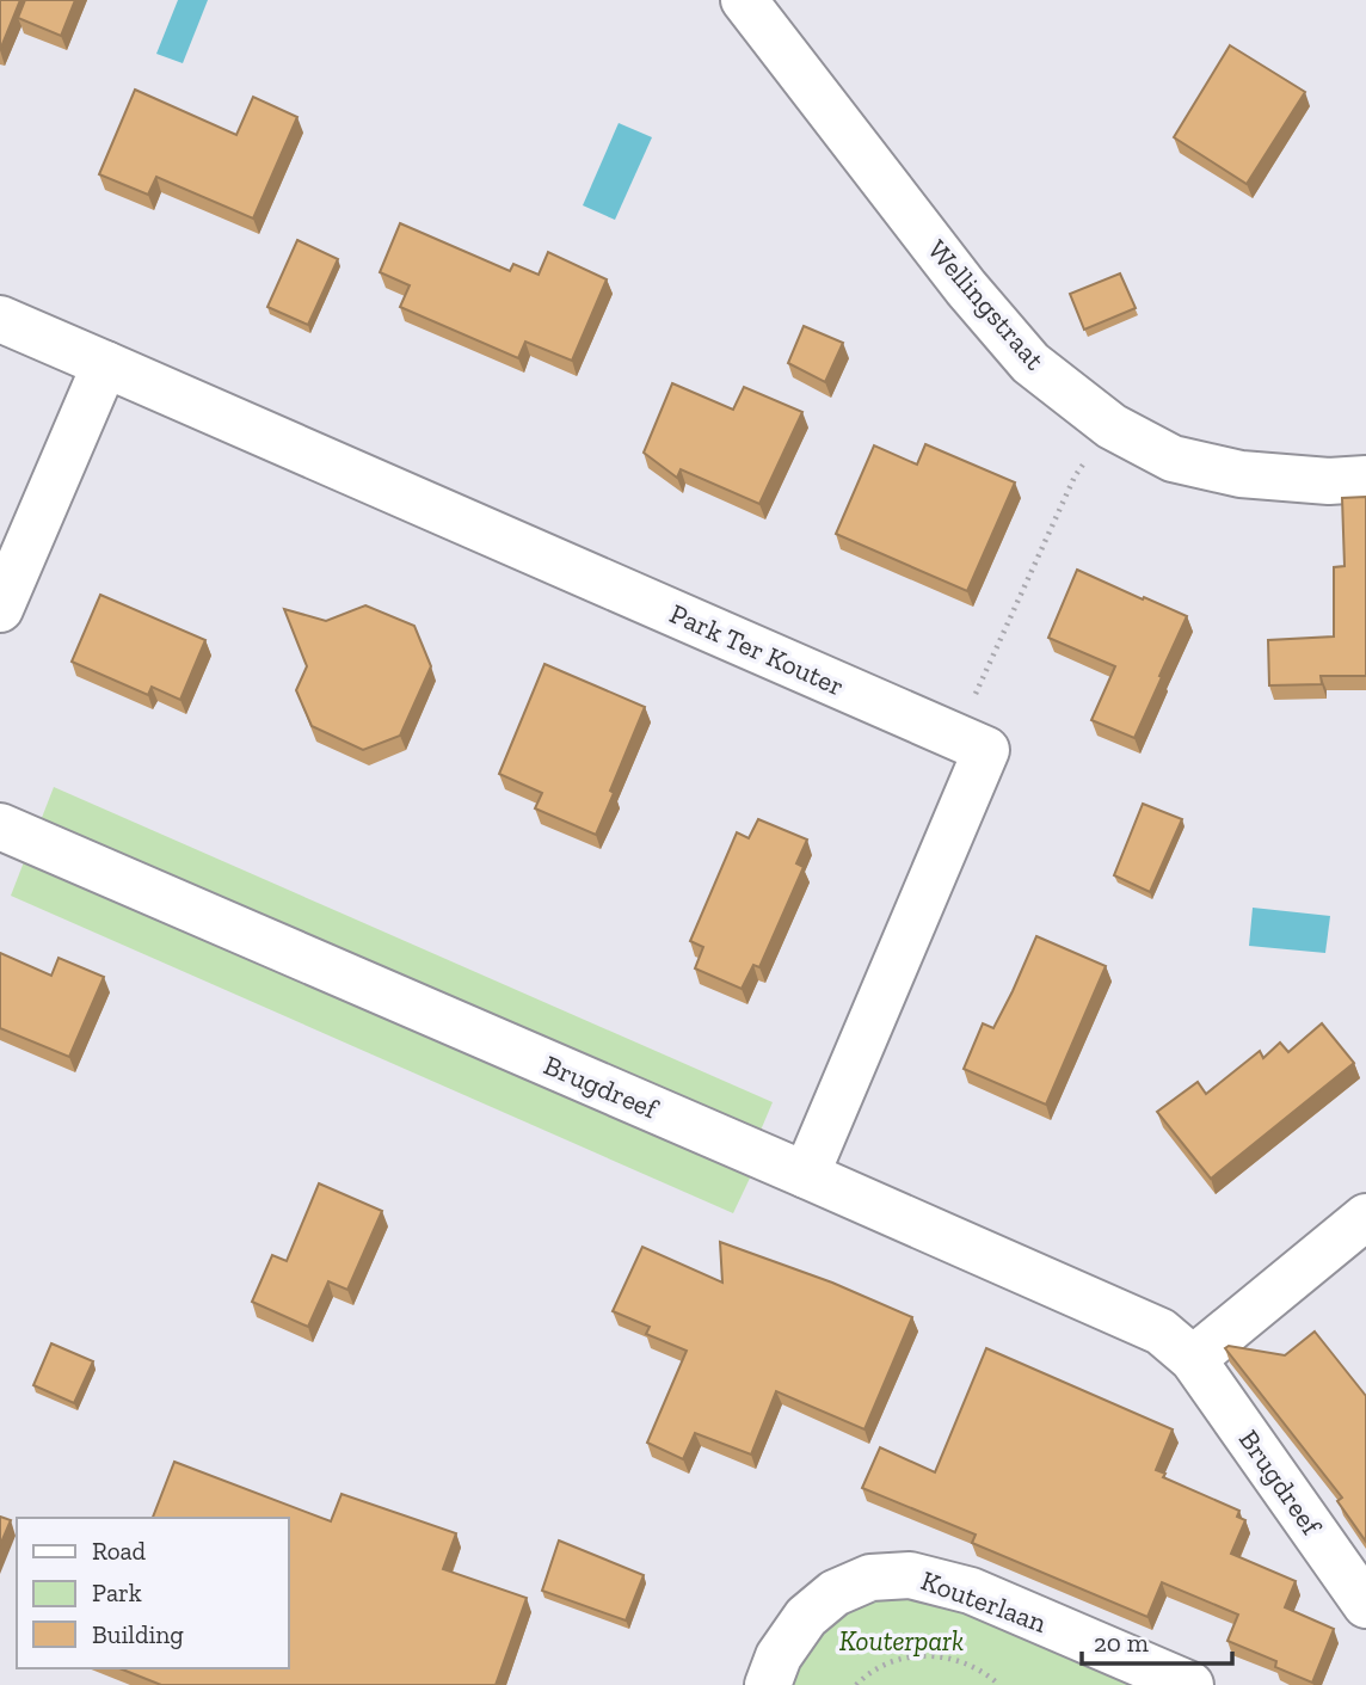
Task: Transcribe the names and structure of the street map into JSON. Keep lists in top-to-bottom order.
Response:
{
  "streets": {
    "street": [
      "Wellingstraat",
      "Park Ter Kouter",
      "Brugdreef",
      "Kouterlaan"
    ]
  },
  "crossings": [
    ["Park Ter Kouter", "Brugdreef"]
  ],
  "parks": ["Kouterpark"],
  "legend": ["Road", "Park", "Building"],
  "scale_bar": "20 m"
}
